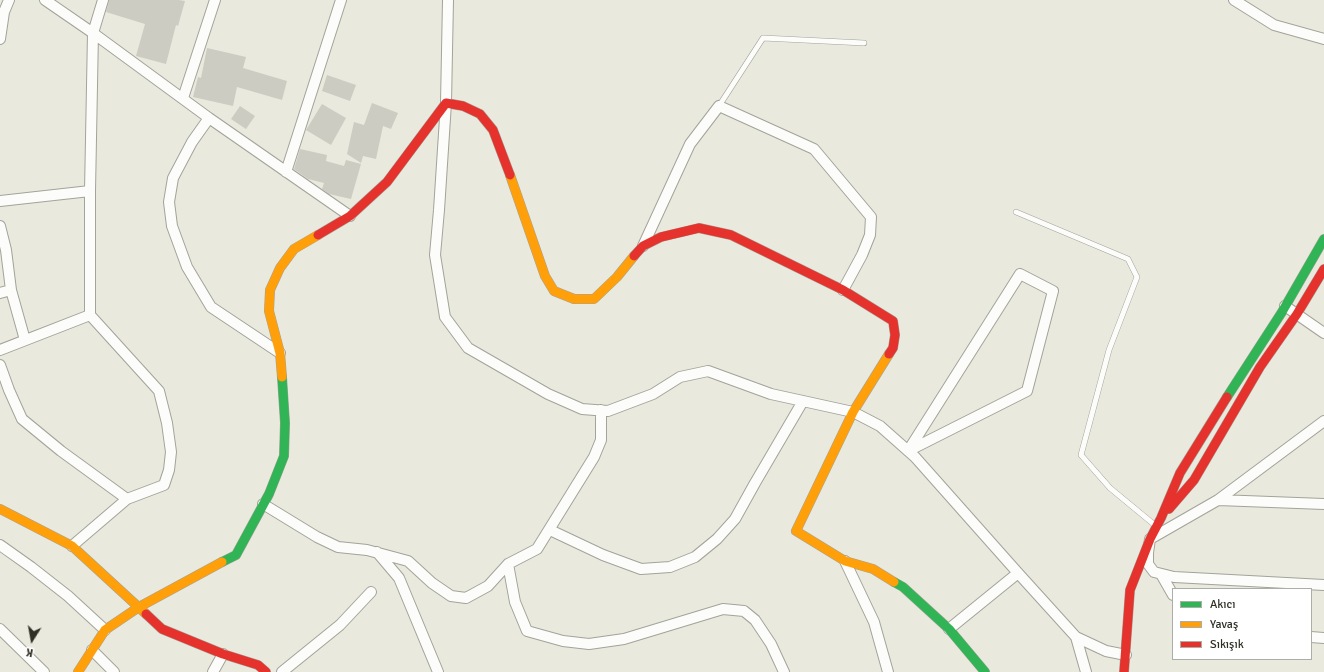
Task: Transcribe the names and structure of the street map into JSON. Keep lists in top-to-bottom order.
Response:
{
  "legend": ["Akıcı", "Yavaş", "Sıkışık"],
  "north": "bottom"
}
